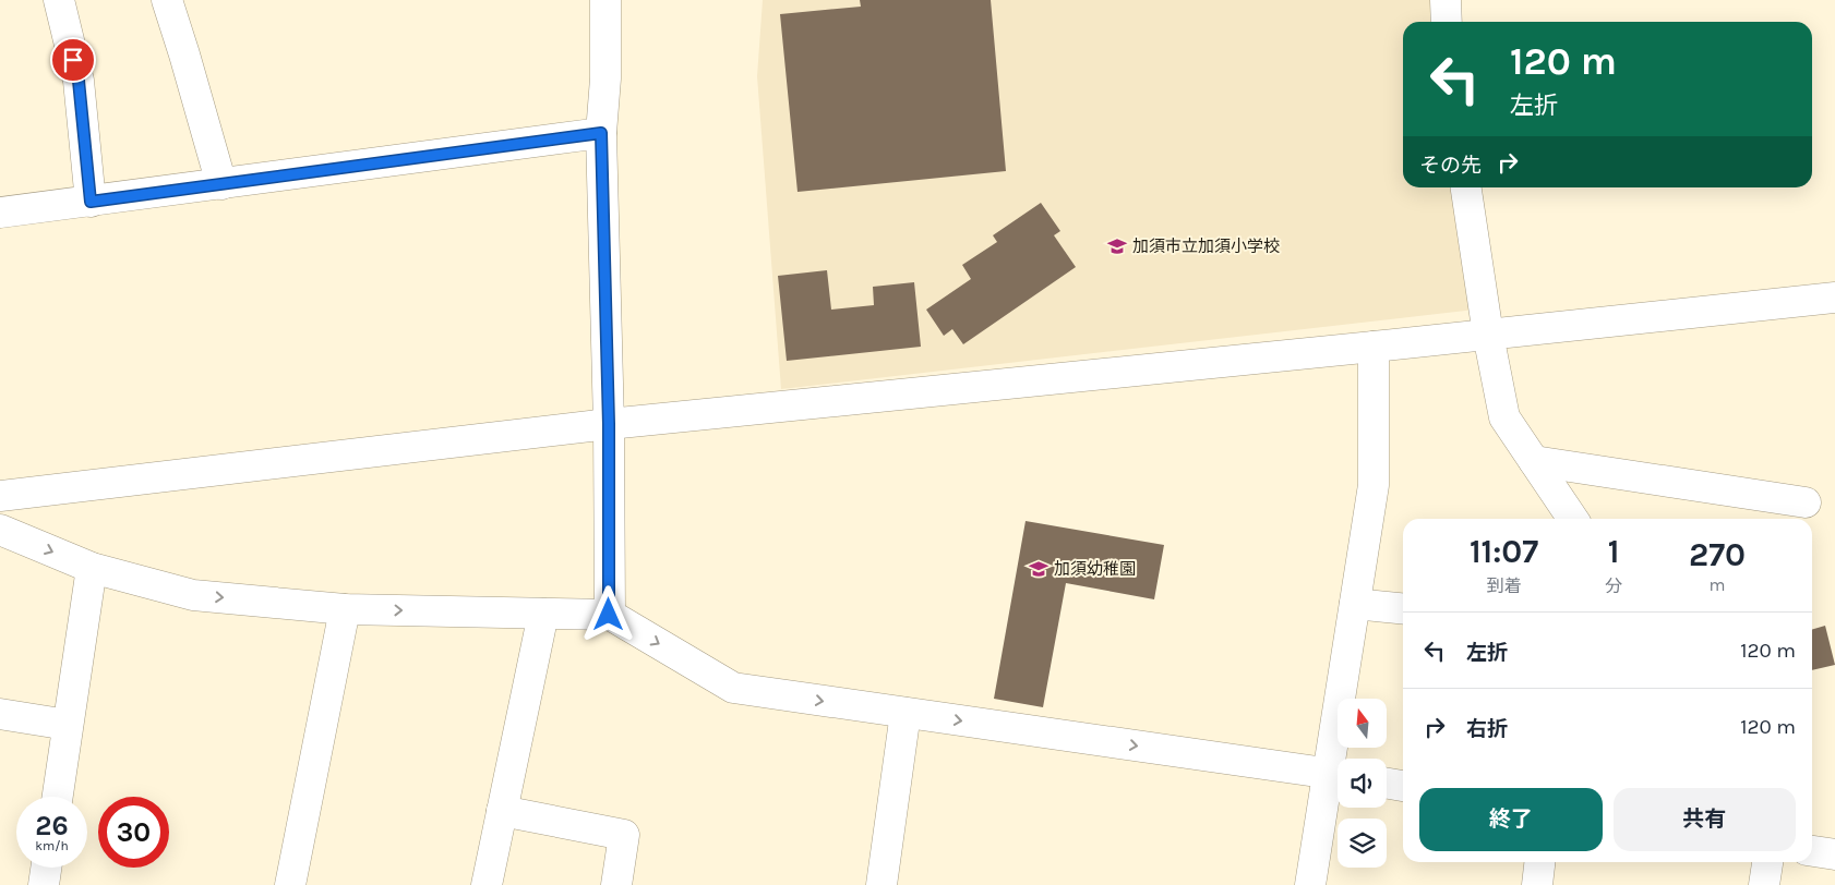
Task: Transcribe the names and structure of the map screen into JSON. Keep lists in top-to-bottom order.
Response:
{
  "places": {
    "school or university": ["加須市立加須小学校", "加須幼稚園"]
  },
  "north": "top",
  "page": {
    "turn": ["120 m", "左折"],
    "then": "その先",
    "eta": [
      "11:07",
      "到着",
      "1",
      "分",
      "270",
      "m"
    ],
    "list": [
      {
        "name": "左折",
        "value": "120 m"
      },
      {
        "name": "右折",
        "value": "120 m"
      }
    ],
    "buttons": ["終了", "共有"],
    "speed": "26 km/h",
    "limit": "30"
  }
}
